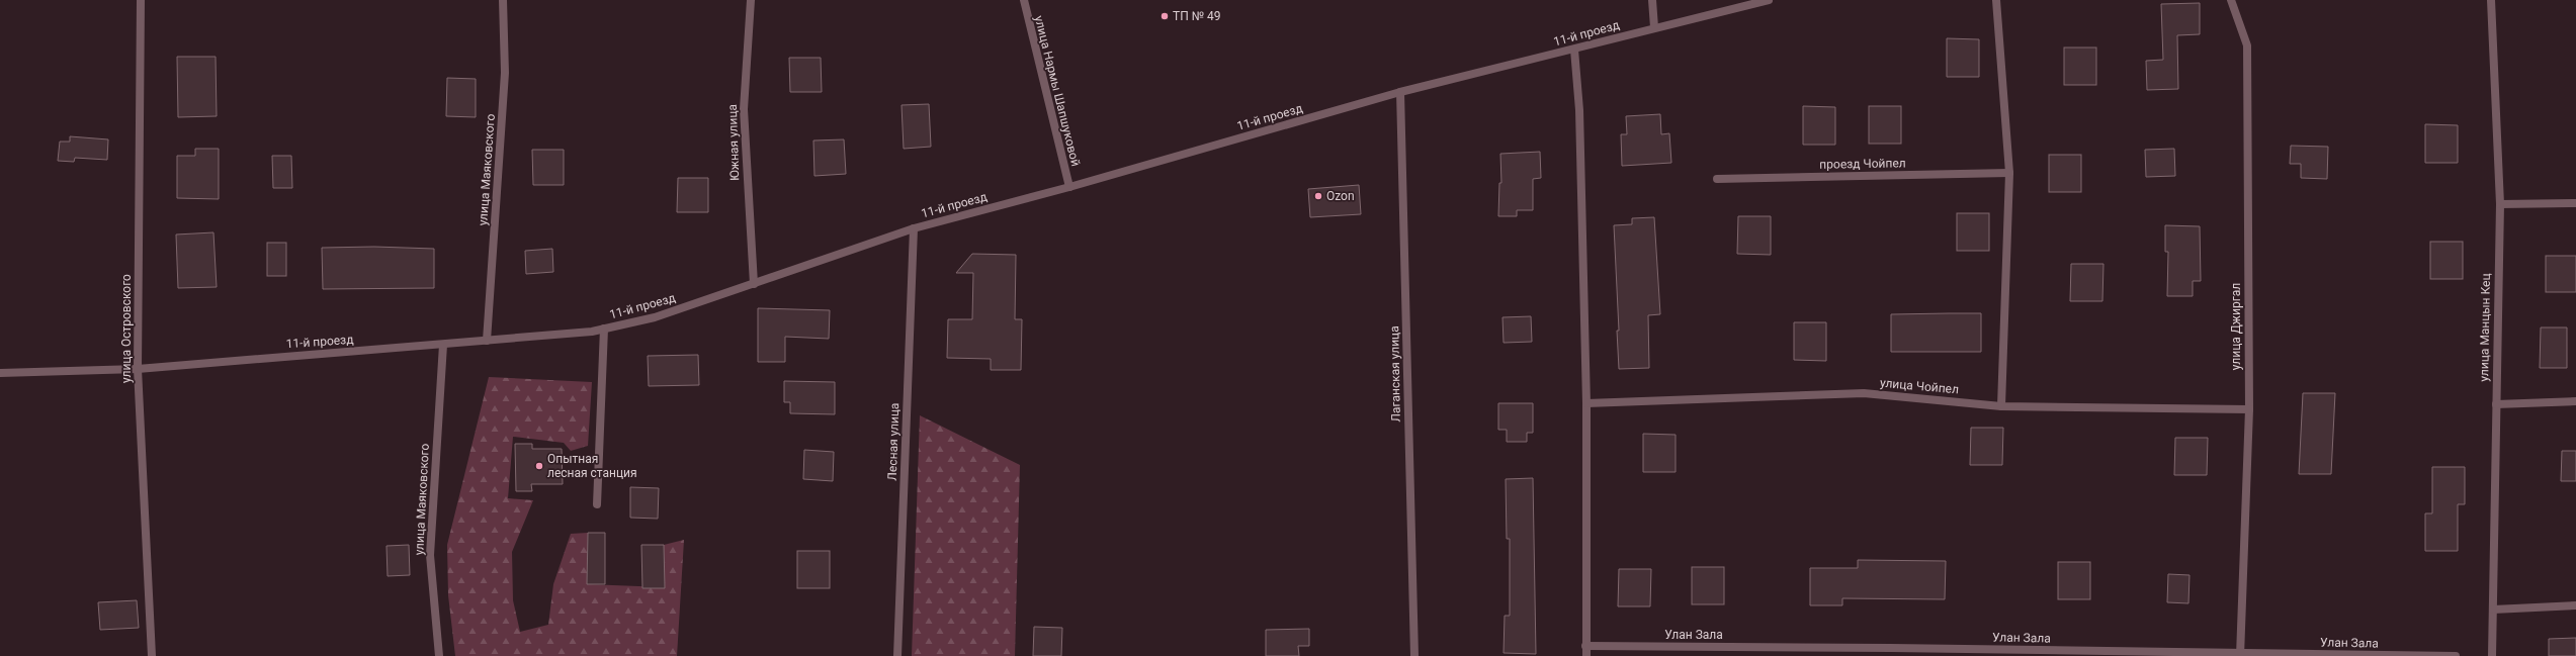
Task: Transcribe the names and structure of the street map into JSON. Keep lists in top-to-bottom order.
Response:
{
  "streets": {
    "street": [
      "11-й проезд",
      "улица Нармы Шапшуковой",
      "Южная улица",
      "проезд Чойпел",
      "улица Маяковского",
      "улица Джиргал",
      "улица Манцын Кец",
      "улица Островского",
      "Лаганская улица",
      "улица Чойпел",
      "Лесная улица",
      "Улан Зала"
    ]
  },
  "crossings": [
    ["11-й проезд", "улица Нармы Шапшуковой"],
    ["11-й проезд", "Южная улица"],
    ["11-й проезд", "улица Маяковского"],
    ["11-й проезд", "улица Островского"],
    ["11-й проезд", "Лаганская улица"],
    ["11-й проезд", "Лесная улица"],
    ["улица Джиргал", "улица Чойпел"],
    ["улица Джиргал", "Улан Зала"]
  ],
  "places": ["ТП № 49", "Ozon", "Опытная лесная станция"]
}
